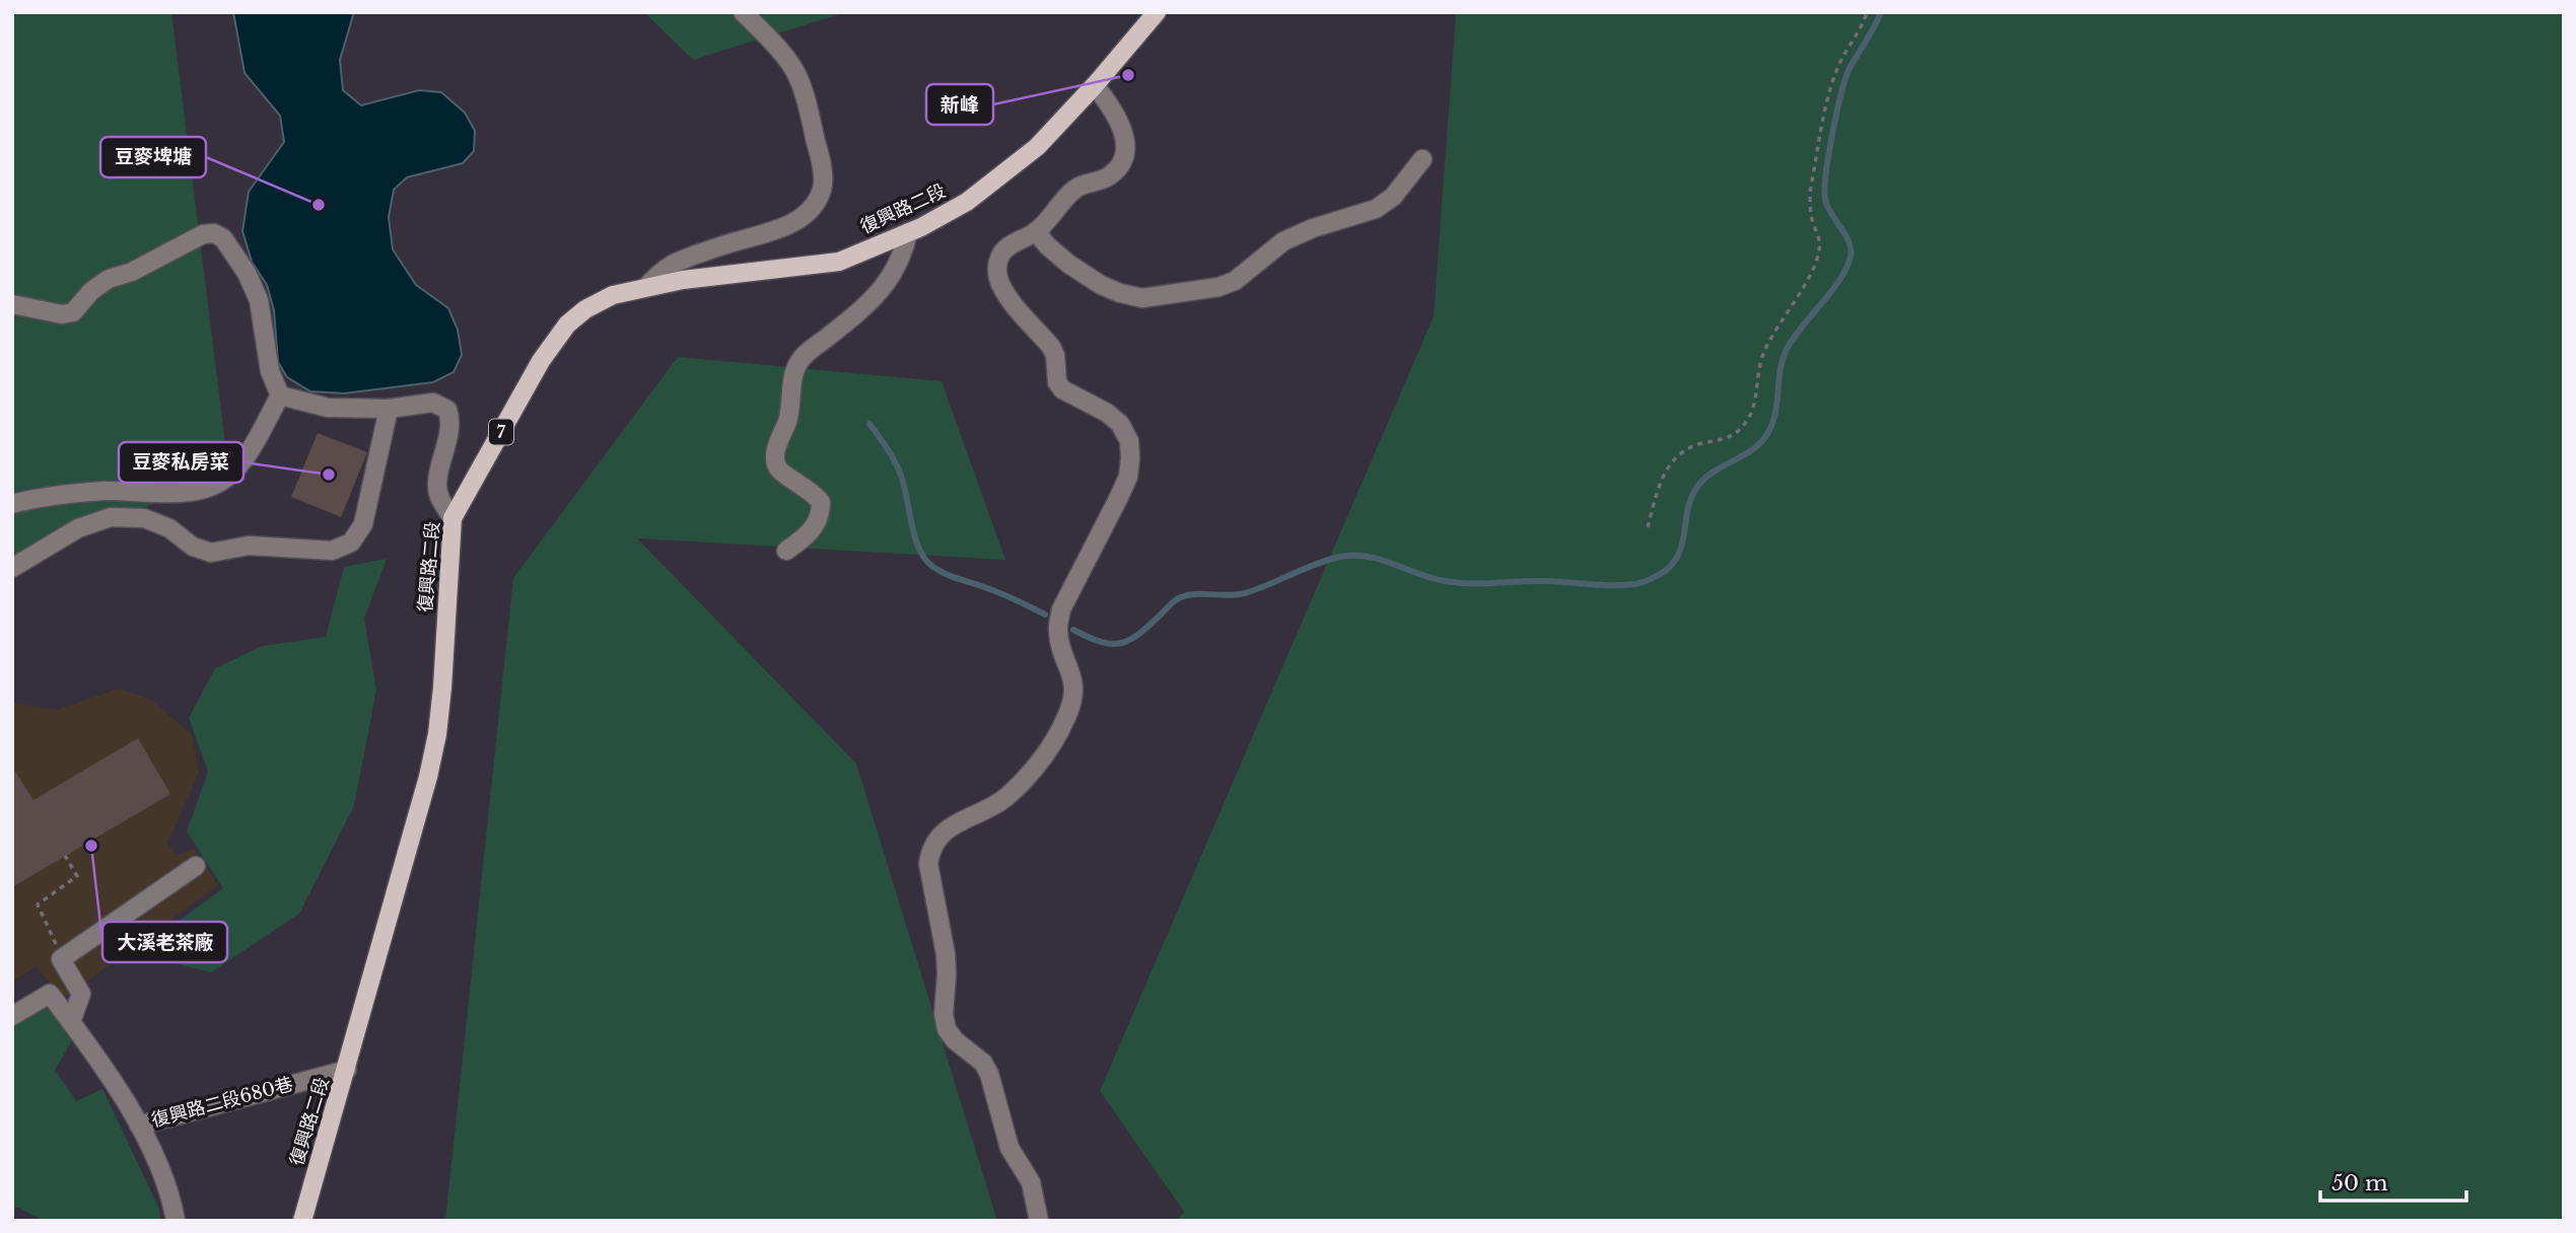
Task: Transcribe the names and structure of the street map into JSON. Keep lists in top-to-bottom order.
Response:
{
  "streets": {
    "main road": ["復興路二段", "7"],
    "lane": ["復興路二段680巷"]
  },
  "crossings": [
    ["復興路二段", "復興路二段680巷"]
  ],
  "places": [
    "新峰",
    "豆麥埤塘",
    "豆麥私房菜",
    "大溪老茶廠"
  ],
  "scale_bar": "50 m"
}
